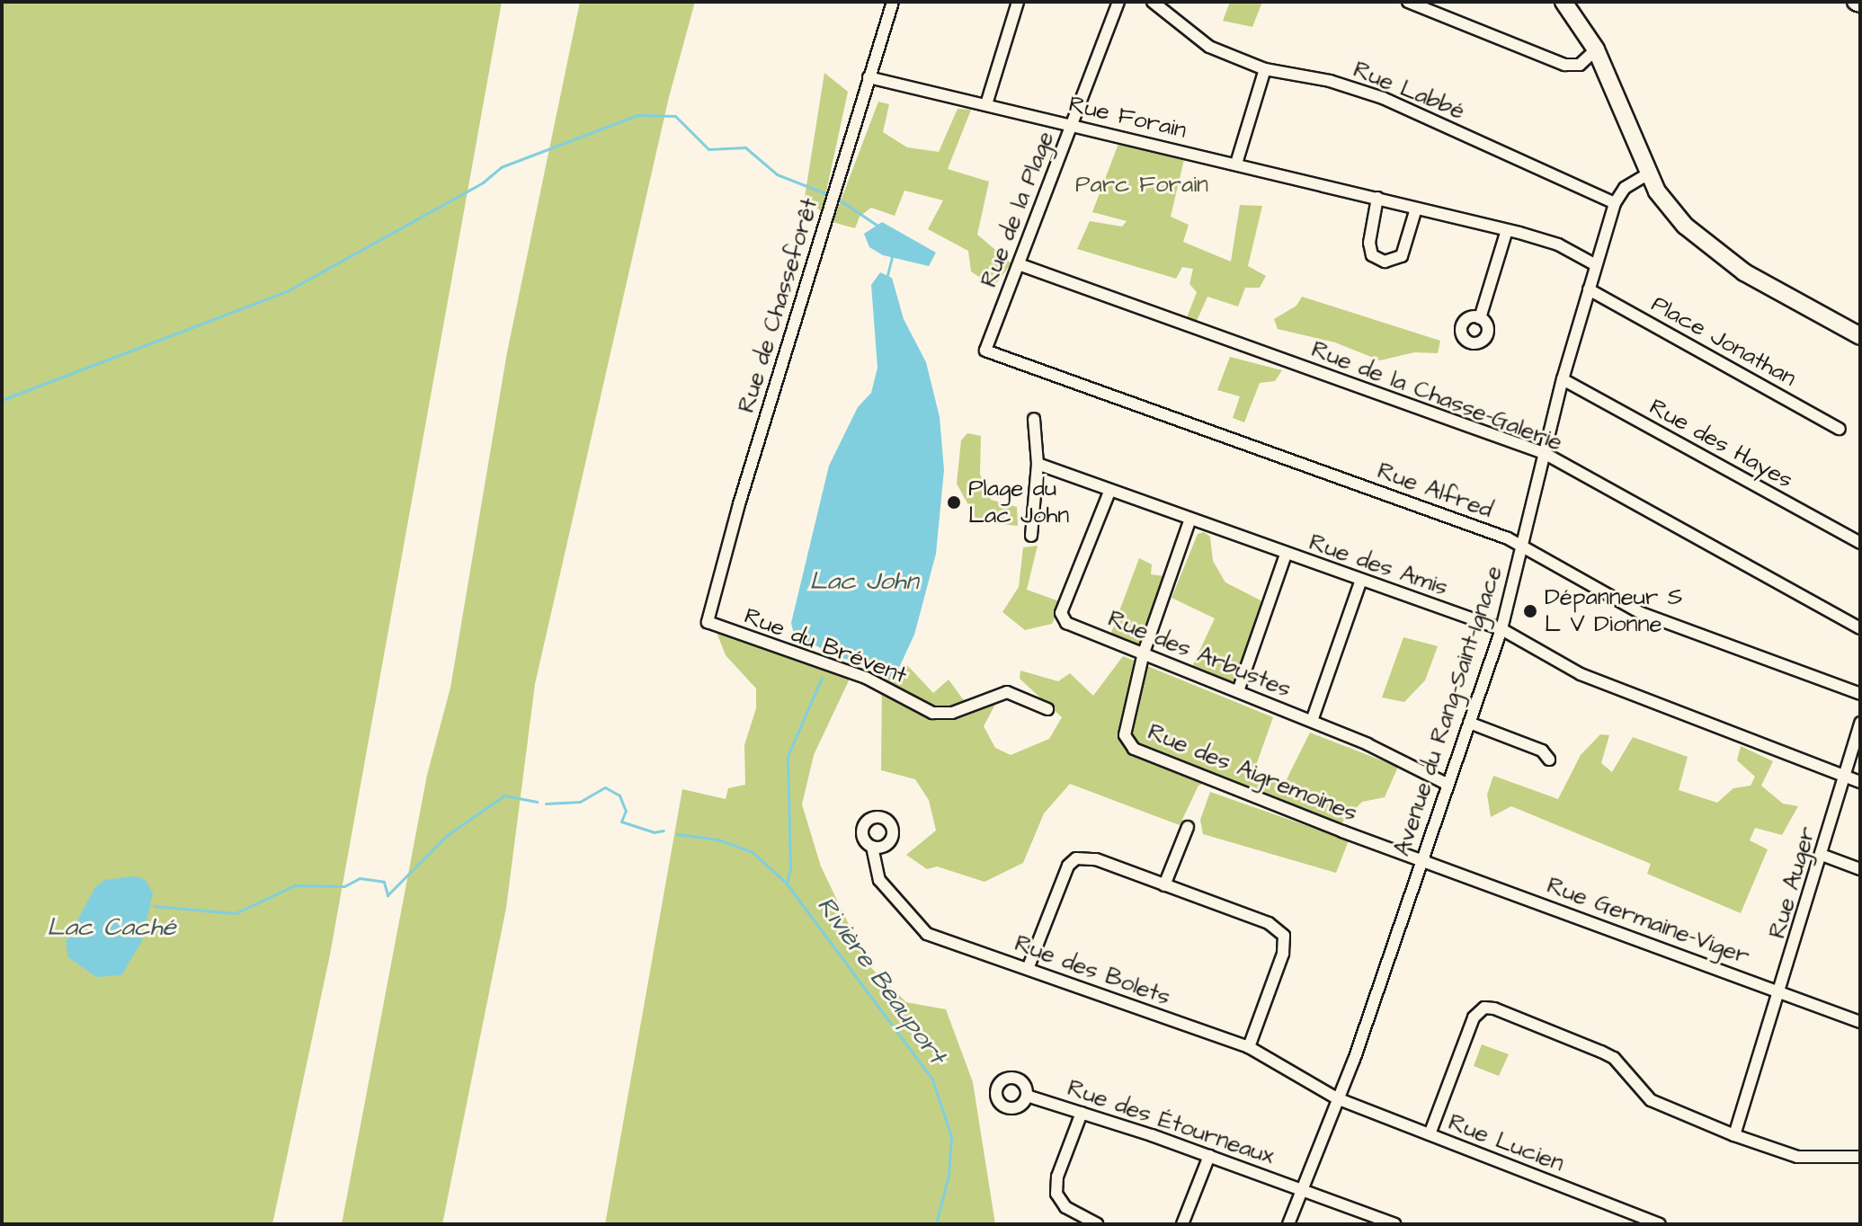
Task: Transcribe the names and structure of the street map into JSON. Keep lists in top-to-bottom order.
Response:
{
  "streets": {
    "street": [
      "Rue Labbé",
      "Rue Forain",
      "Rue de la Plage",
      "Rue de Chasseforêt",
      "Place Jonathan",
      "Rue de la Chasse-Galerie",
      "Rue des Hayes",
      "Rue Alfred",
      "Rue des Amis",
      "Rue du Brévent",
      "Rue des Arbustes",
      "Avenue du Rang-Saint-Ignace",
      "Rue des Aigremoines",
      "Rue Auger",
      "Rue Germaine-Viger",
      "Rue des Bolets",
      "Rue des Étourneaux",
      "Rue Lucien"
    ]
  },
  "crossings": [
    ["Rue Labbé", "Avenue du Rang-Saint-Ignace"],
    ["Rue Forain", "Rue de la Plage"],
    ["Rue Forain", "Rue de Chasseforêt"],
    ["Rue Forain", "Avenue du Rang-Saint-Ignace"],
    ["Rue de la Plage", "Rue de la Chasse-Galerie"],
    ["Rue de la Plage", "Rue Alfred"],
    ["Rue de Chasseforêt", "Rue du Brévent"],
    ["Place Jonathan", "Avenue du Rang-Saint-Ignace"],
    ["Rue de la Chasse-Galerie", "Avenue du Rang-Saint-Ignace"],
    ["Rue des Hayes", "Avenue du Rang-Saint-Ignace"],
    ["Rue Alfred", "Avenue du Rang-Saint-Ignace"],
    ["Rue des Amis", "Rue des Arbustes"],
    ["Rue des Amis", "Avenue du Rang-Saint-Ignace"],
    ["Rue des Amis", "Rue des Aigremoines"],
    ["Rue des Amis", "Rue Auger"],
    ["Rue des Arbustes", "Avenue du Rang-Saint-Ignace"],
    ["Rue des Arbustes", "Rue des Aigremoines"],
    ["Avenue du Rang-Saint-Ignace", "Rue des Aigremoines"],
    ["Avenue du Rang-Saint-Ignace", "Rue Germaine-Viger"],
    ["Avenue du Rang-Saint-Ignace", "Rue des Bolets"],
    ["Avenue du Rang-Saint-Ignace", "Rue des Étourneaux"],
    ["Avenue du Rang-Saint-Ignace", "Rue Lucien"],
    ["Rue des Aigremoines", "Rue Germaine-Viger"],
    ["Rue Auger", "Rue Germaine-Viger"],
    ["Rue des Bolets", "Rue Lucien"]
  ],
  "water": ["Lac John", "Lac Caché", "Rivière Beauport"],
  "parks": ["Parc Forain"],
  "places": ["Plage du Lac John", "Dépanneur S L V Dionne"]
}
